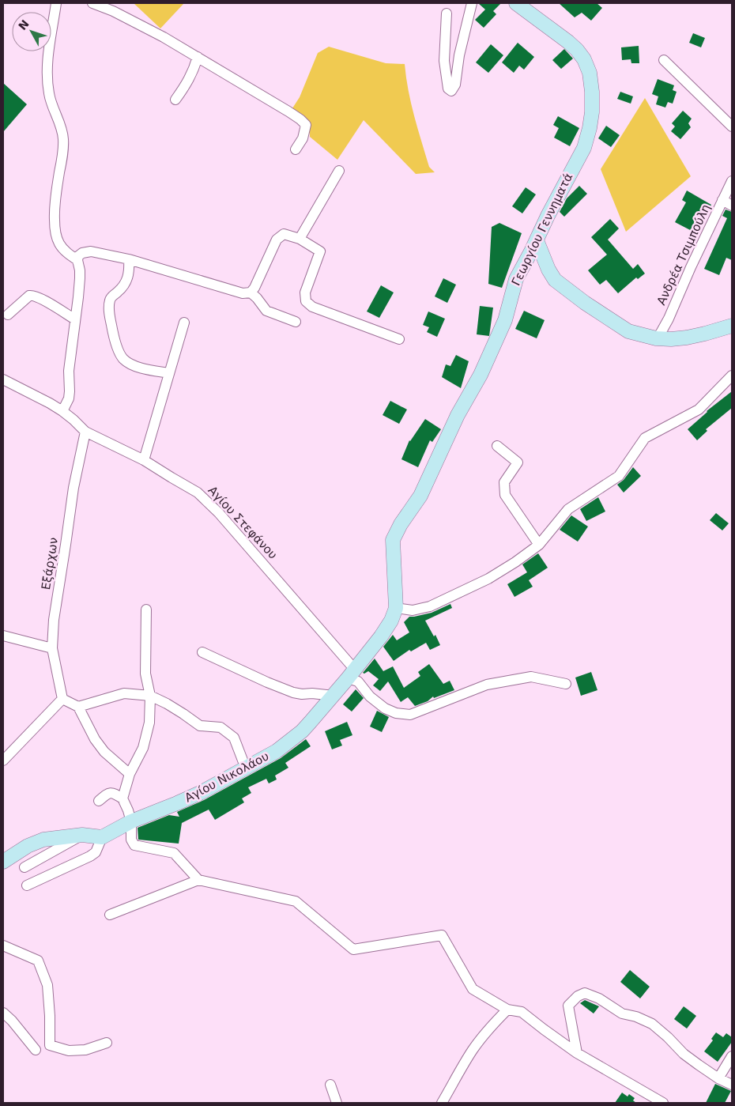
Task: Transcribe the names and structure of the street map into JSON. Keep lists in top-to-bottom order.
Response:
{
  "streets": {
    "street": [
      "Γεωργίου Γεννηματά",
      "Ανδρέα Τσιμπούλη",
      "Αγίου Στεφάνου",
      "Εξάρχων",
      "Αγίου Νικολάου"
    ]
  },
  "crossings": [
    ["Γεωργίου Γεννηματά", "Αγίου Νικολάου"],
    ["Αγίου Στεφάνου", "Εξάρχων"],
    ["Αγίου Στεφάνου", "Αγίου Νικολάου"]
  ],
  "north": "top left"
}
